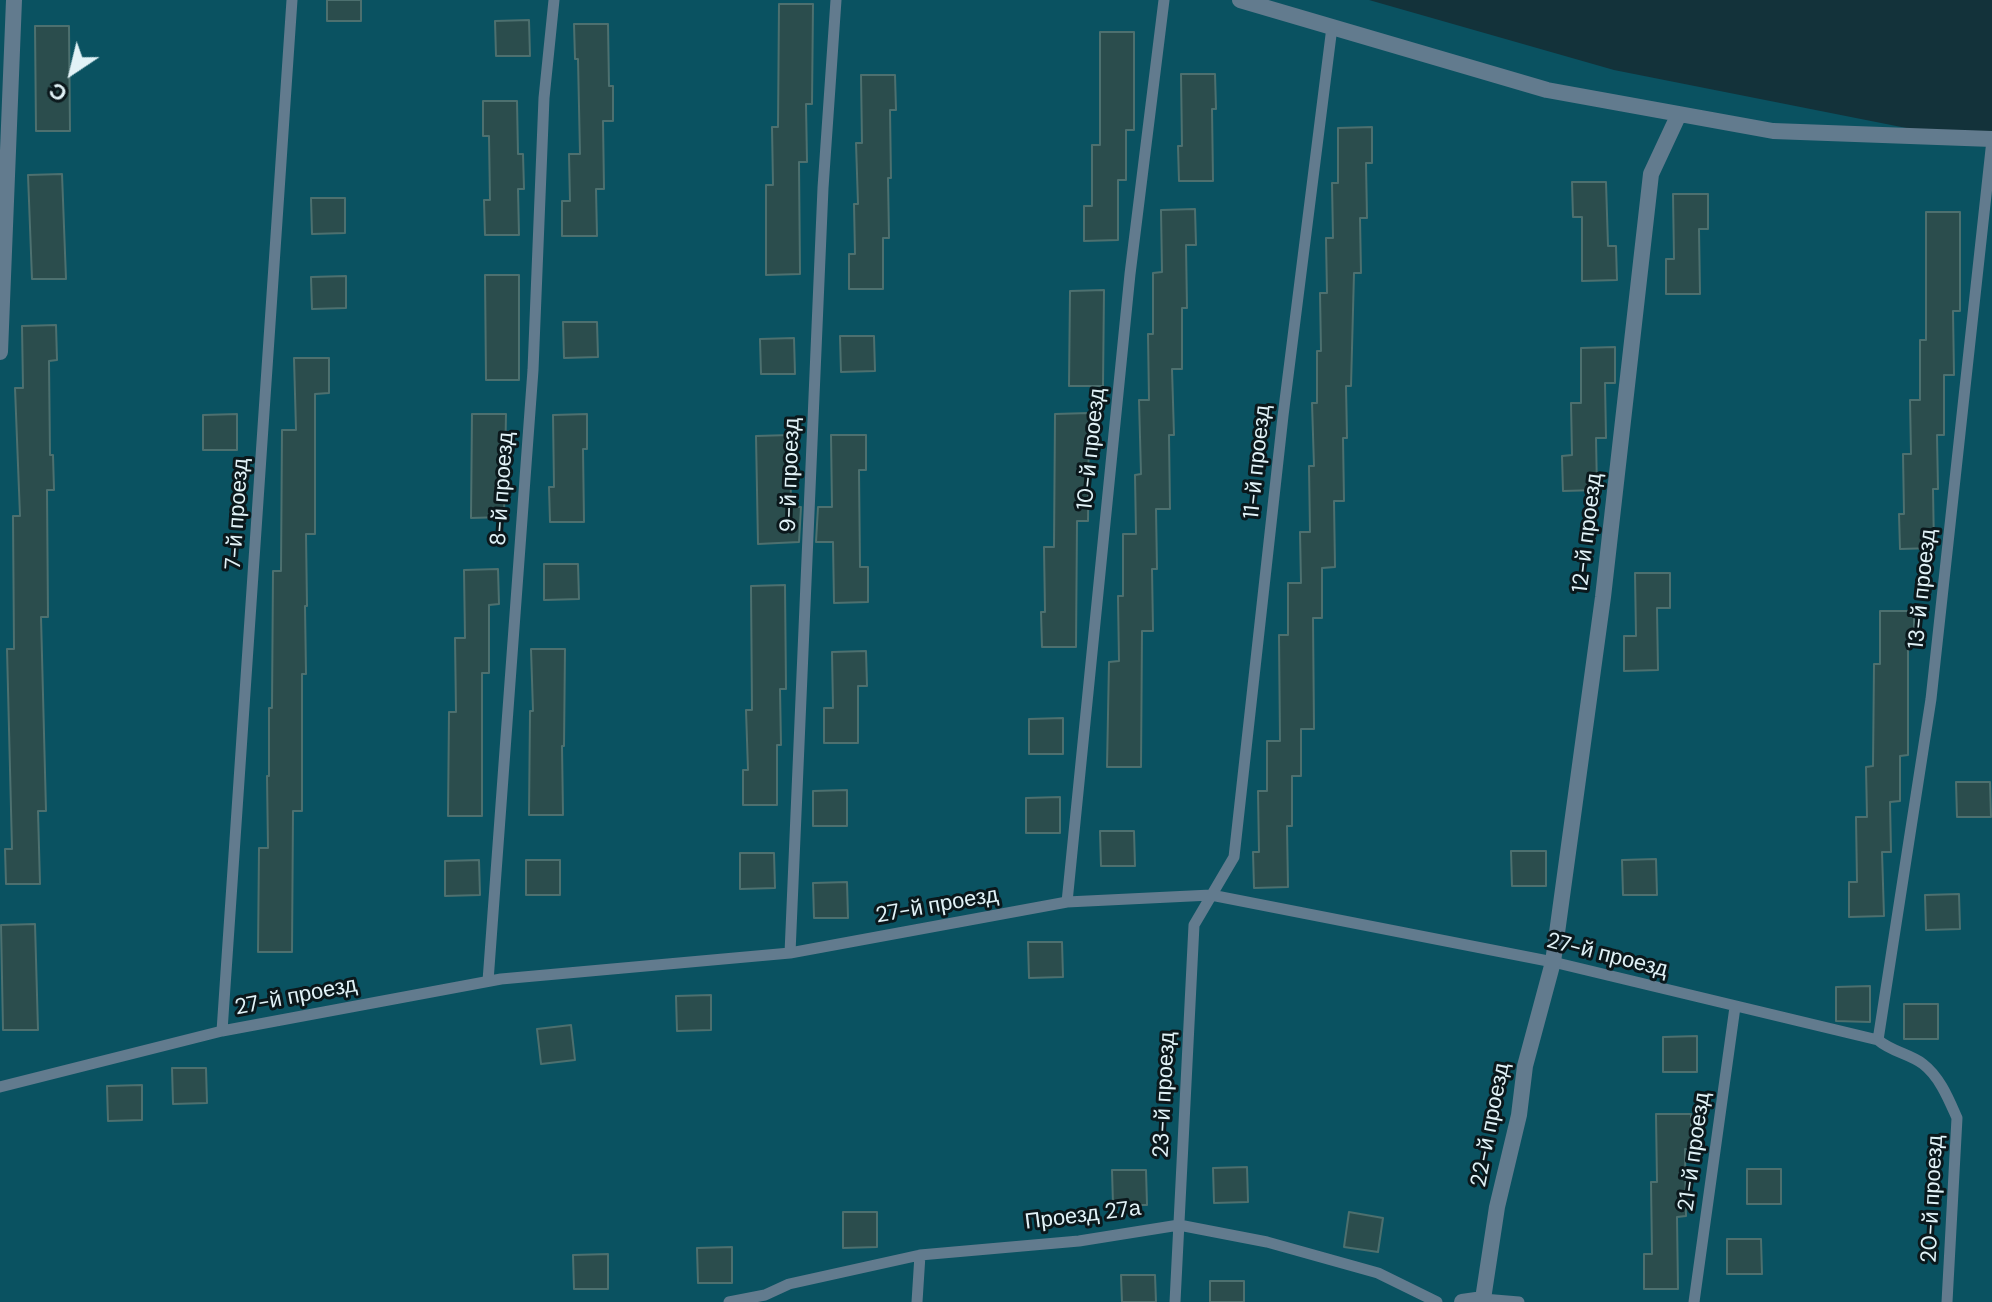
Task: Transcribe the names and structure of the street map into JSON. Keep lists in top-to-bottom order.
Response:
{
  "streets": {
    "street": ["12-й проезд", "22-й проезд"],
    "lane": [
      "10-й проезд",
      "11-й проезд",
      "9-й проезд",
      "8-й проезд",
      "7-й проезд",
      "13-й проезд",
      "27-й проезд",
      "23-й проезд",
      "21-й проезд",
      "20-й проезд",
      "Проезд 27а"
    ]
  },
  "crossings": [
    ["10-й проезд", "27-й проезд"],
    ["11-й проезд", "27-й проезд"],
    ["11-й проезд", "23-й проезд"],
    ["9-й проезд", "27-й проезд"],
    ["8-й проезд", "27-й проезд"],
    ["7-й проезд", "27-й проезд"],
    ["12-й проезд", "27-й проезд"],
    ["12-й проезд", "22-й проезд"],
    ["13-й проезд", "27-й проезд"],
    ["13-й проезд", "20-й проезд"],
    ["27-й проезд", "23-й проезд"],
    ["27-й проезд", "22-й проезд"],
    ["27-й проезд", "21-й проезд"],
    ["27-й проезд", "20-й проезд"],
    ["23-й проезд", "Проезд 27а"]
  ],
  "north": "bottom left"
}
